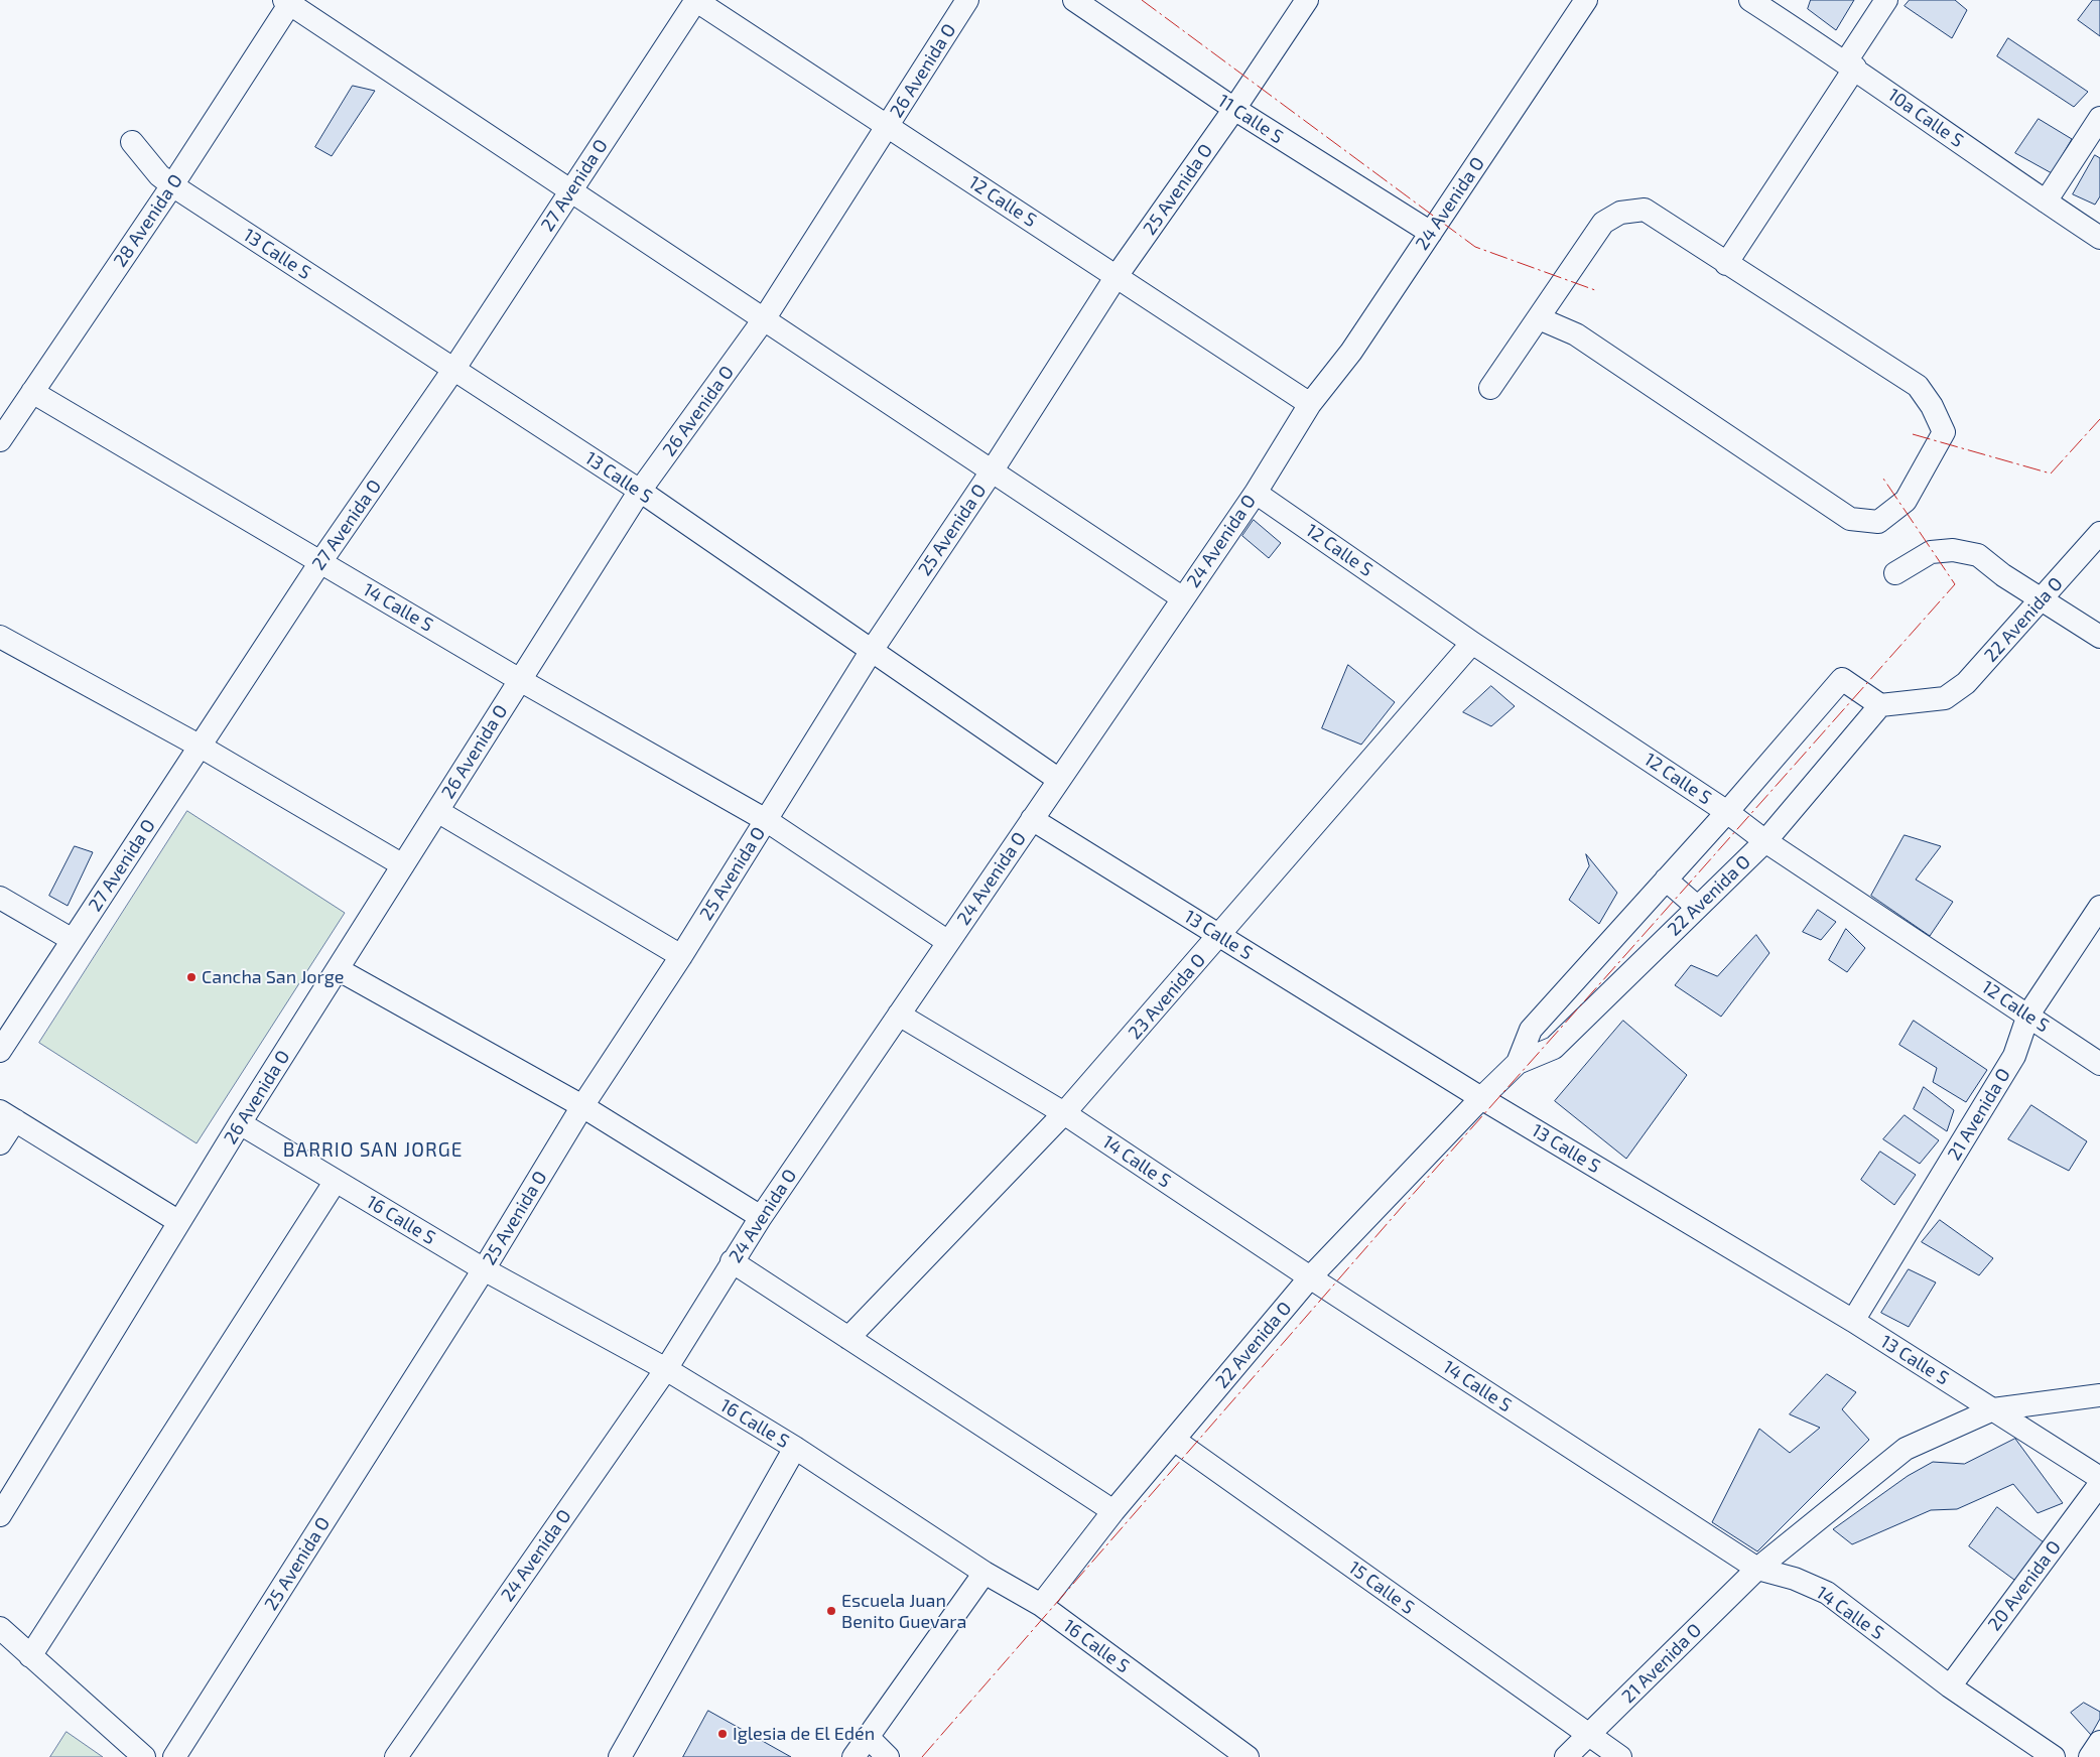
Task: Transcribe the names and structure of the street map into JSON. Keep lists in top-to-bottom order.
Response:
{
  "streets": {
    "street": [
      "26 Avenida O",
      "10a Calle S",
      "11 Calle S",
      "27 Avenida O",
      "25 Avenida O",
      "12 Calle S",
      "24 Avenida O",
      "28 Avenida O",
      "13 Calle S",
      "14 Calle S",
      "22 Avenida O",
      "23 Avenida O",
      "21 Avenida O",
      "16 Calle S",
      "20 Avenida O",
      "15 Calle S"
    ]
  },
  "crossings": [
    ["26 Avenida O", "12 Calle S"],
    ["26 Avenida O", "13 Calle S"],
    ["26 Avenida O", "14 Calle S"],
    ["26 Avenida O", "16 Calle S"],
    ["11 Calle S", "25 Avenida O"],
    ["11 Calle S", "24 Avenida O"],
    ["27 Avenida O", "12 Calle S"],
    ["27 Avenida O", "13 Calle S"],
    ["27 Avenida O", "14 Calle S"],
    ["25 Avenida O", "12 Calle S"],
    ["25 Avenida O", "13 Calle S"],
    ["25 Avenida O", "14 Calle S"],
    ["25 Avenida O", "16 Calle S"],
    ["12 Calle S", "24 Avenida O"],
    ["12 Calle S", "22 Avenida O"],
    ["12 Calle S", "23 Avenida O"],
    ["12 Calle S", "21 Avenida O"],
    ["24 Avenida O", "13 Calle S"],
    ["24 Avenida O", "14 Calle S"],
    ["24 Avenida O", "16 Calle S"],
    ["28 Avenida O", "13 Calle S"],
    ["28 Avenida O", "14 Calle S"],
    ["13 Calle S", "22 Avenida O"],
    ["13 Calle S", "23 Avenida O"],
    ["13 Calle S", "21 Avenida O"],
    ["14 Calle S", "22 Avenida O"],
    ["14 Calle S", "23 Avenida O"],
    ["14 Calle S", "21 Avenida O"],
    ["14 Calle S", "20 Avenida O"],
    ["22 Avenida O", "16 Calle S"],
    ["22 Avenida O", "15 Calle S"],
    ["21 Avenida O", "15 Calle S"]
  ],
  "districts": ["BARRIO SAN JORGE"],
  "places": ["Cancha San Jorge", "Escuela Juan Benito Guevara", "Iglesia de El Edén"]
}
